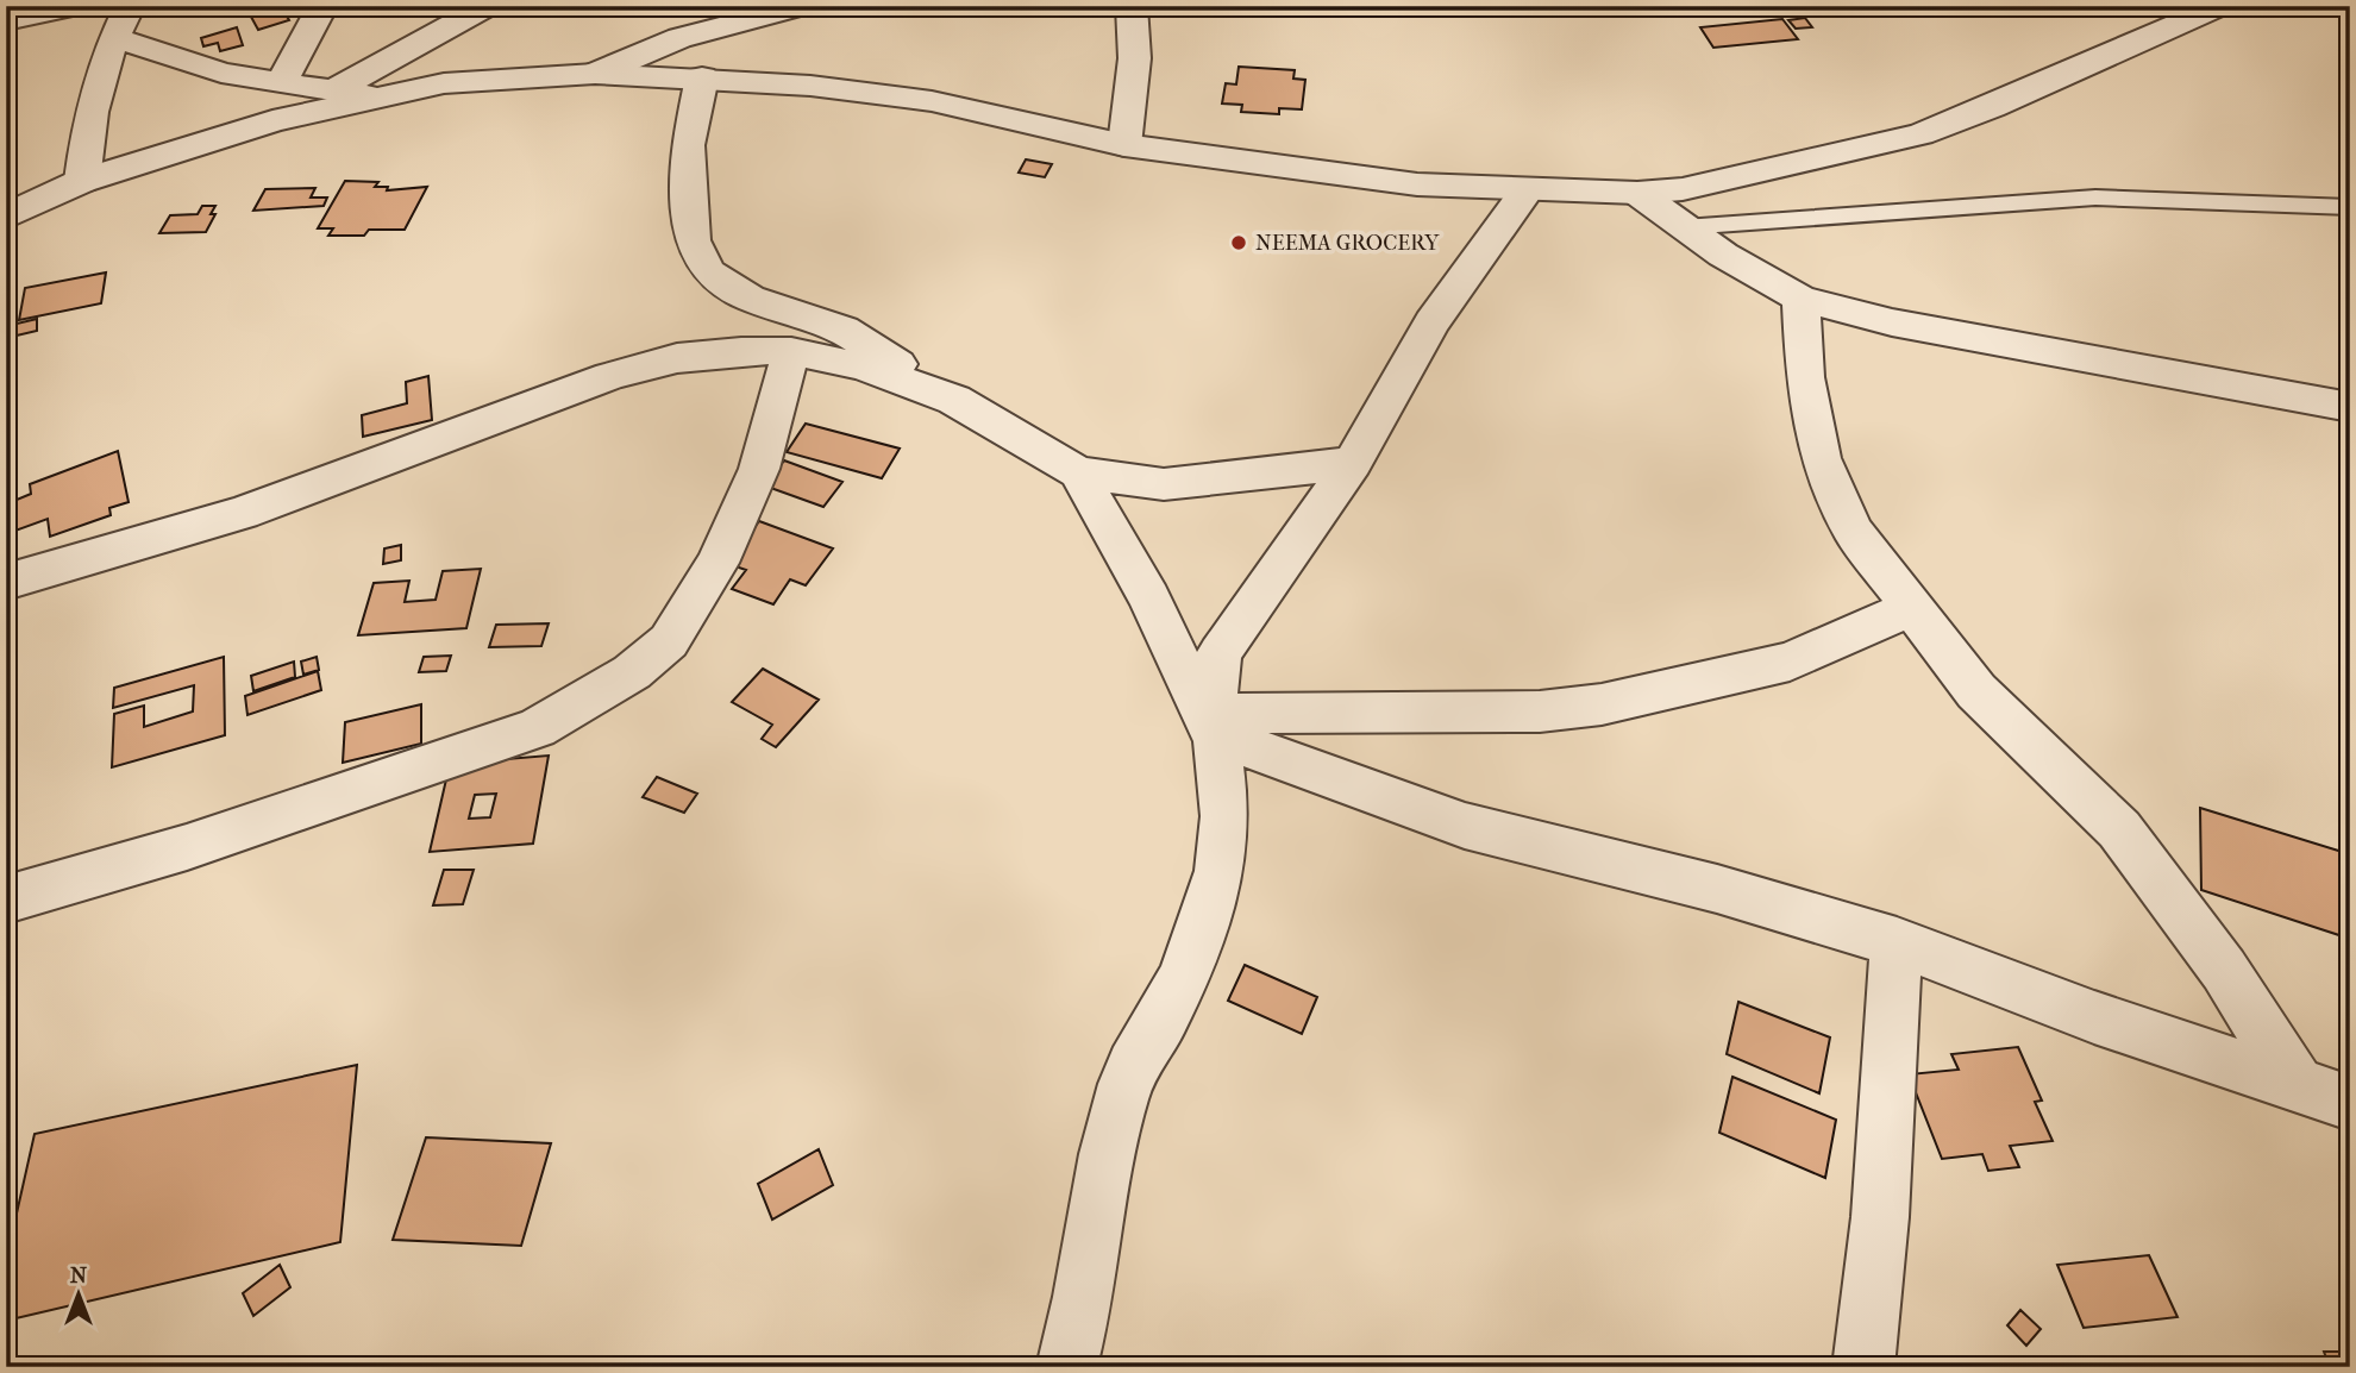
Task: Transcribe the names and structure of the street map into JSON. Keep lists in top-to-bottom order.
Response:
{
  "places": ["NEEMA GROCERY"],
  "north": "top"
}
